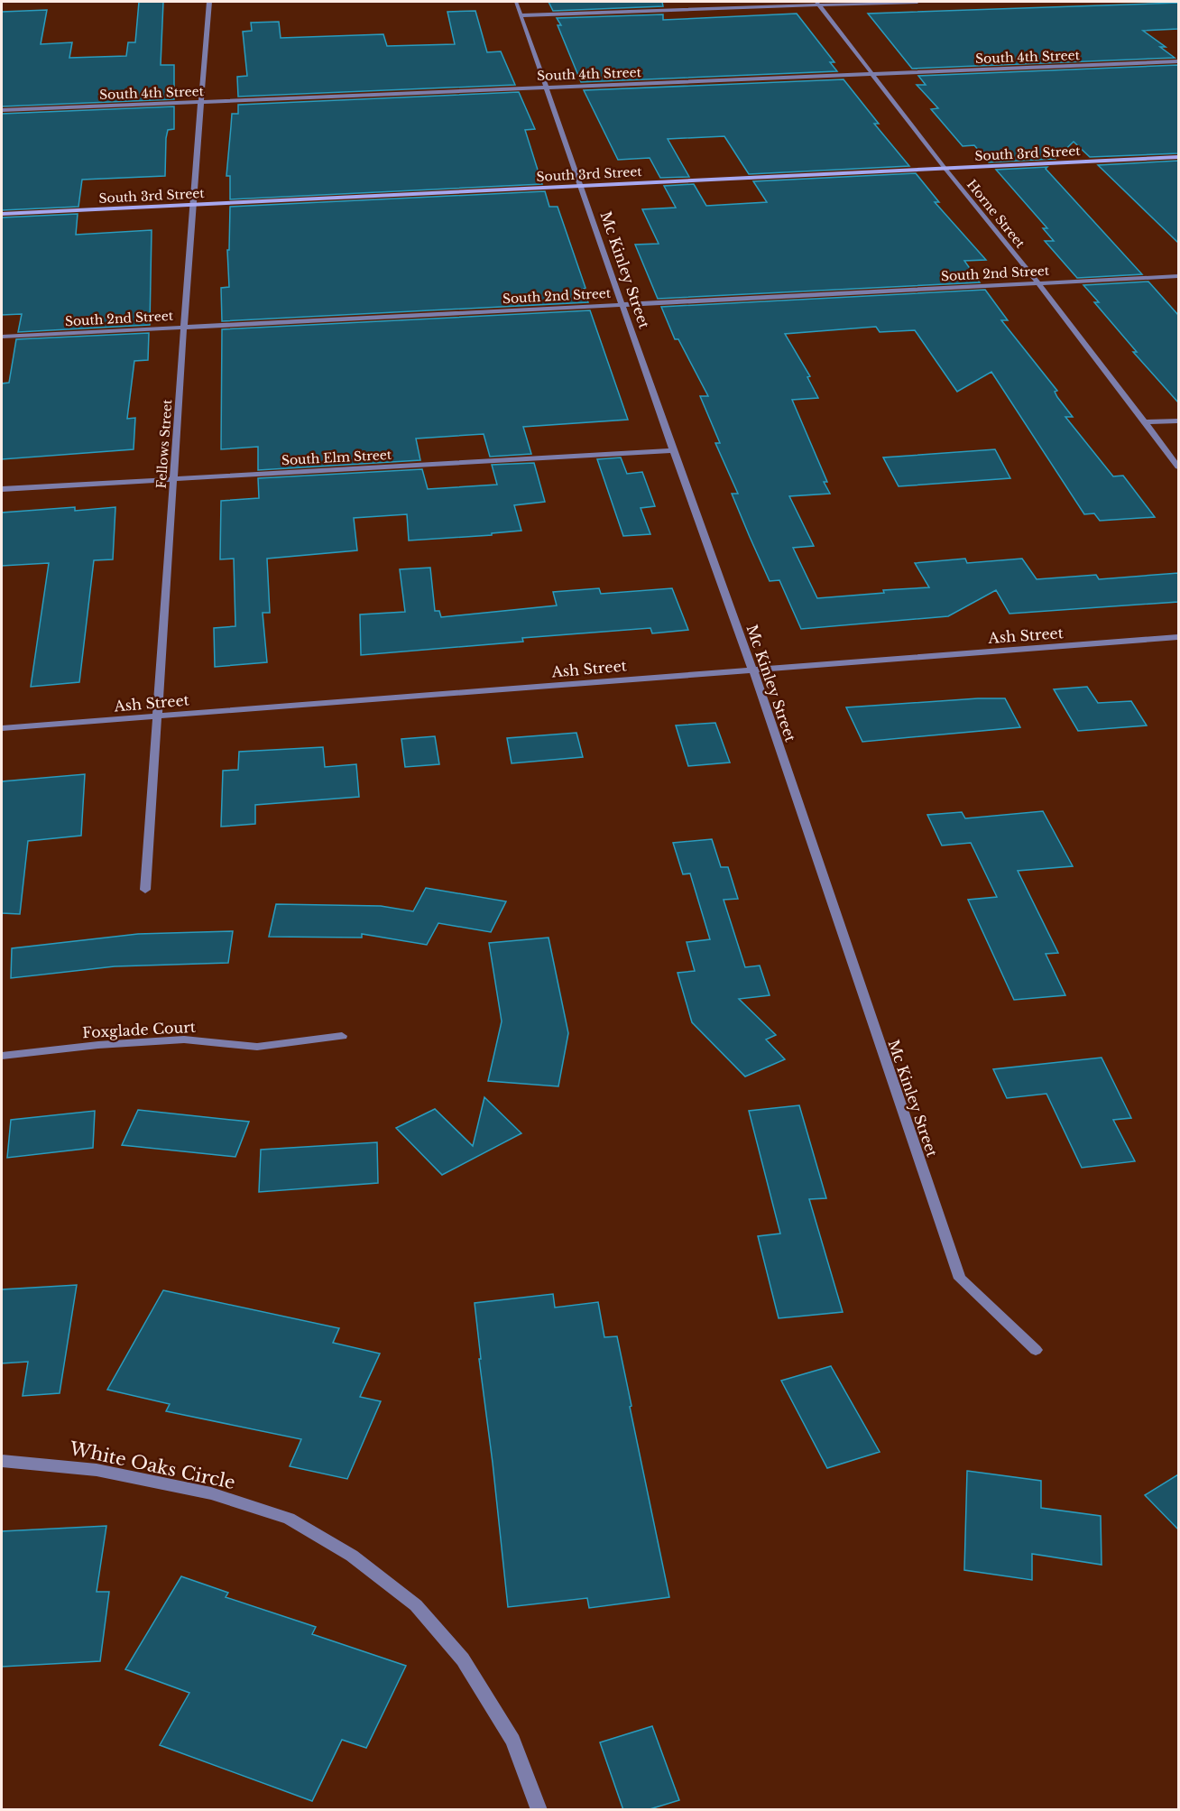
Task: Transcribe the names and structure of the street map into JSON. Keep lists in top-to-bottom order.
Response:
{
  "streets": {
    "street": [
      "South 4th Street",
      "South 3rd Street",
      "Horne Street",
      "Mc Kinley Street",
      "South 2nd Street",
      "Fellows Street",
      "South Elm Street",
      "Ash Street",
      "Foxglade Court",
      "White Oaks Circle"
    ]
  },
  "crossings": [
    ["South 4th Street", "Horne Street"],
    ["South 4th Street", "Mc Kinley Street"],
    ["South 4th Street", "Fellows Street"],
    ["South 3rd Street", "Horne Street"],
    ["South 3rd Street", "Mc Kinley Street"],
    ["South 3rd Street", "Fellows Street"],
    ["Horne Street", "South 2nd Street"],
    ["Mc Kinley Street", "South 2nd Street"],
    ["Mc Kinley Street", "South Elm Street"],
    ["Mc Kinley Street", "Ash Street"],
    ["South 2nd Street", "Fellows Street"],
    ["Fellows Street", "South Elm Street"],
    ["Fellows Street", "Ash Street"]
  ]
}
